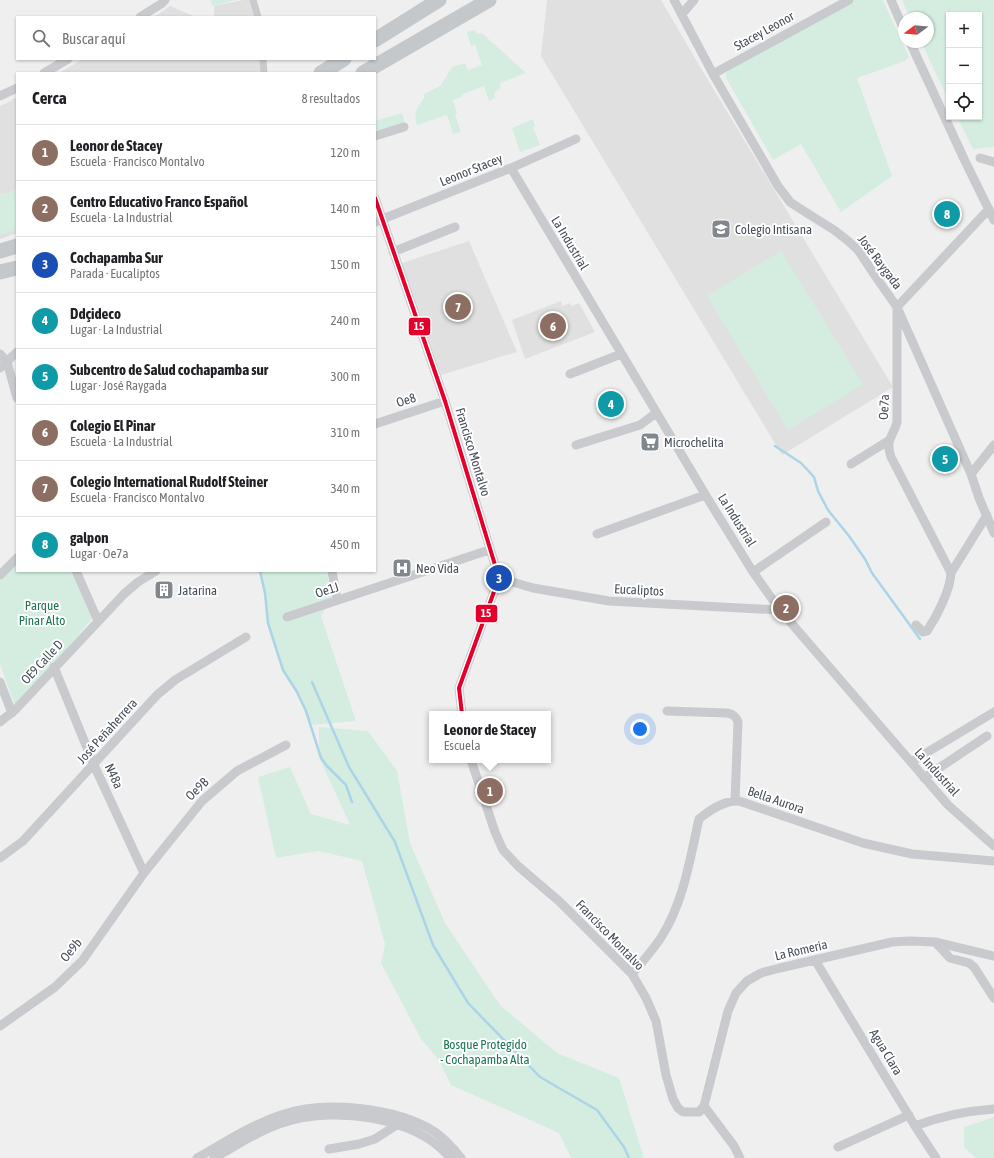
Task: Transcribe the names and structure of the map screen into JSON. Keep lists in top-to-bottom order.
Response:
{
  "streets": {
    "street": [
      "Stacey Leonor",
      "Leonor Stacey",
      "La Industrial",
      "José Raygada",
      "Oe8",
      "Oe7a",
      "Francisco Montalvo",
      "Oe1J",
      "Eucaliptos",
      "OE9 Calle D",
      "José Peñaherrera",
      "N48a",
      "Oe9B",
      "Bella Aurora",
      "Oe9b",
      "La Romeria",
      "Agua Clara"
    ]
  },
  "crossings": [
    ["Stacey Leonor", "José Raygada"],
    ["Leonor Stacey", "La Industrial"],
    ["Leonor Stacey", "Francisco Montalvo"],
    ["La Industrial", "Eucaliptos"],
    ["José Raygada", "Oe7a"],
    ["Oe8", "Francisco Montalvo"],
    ["Francisco Montalvo", "Oe1J"],
    ["Francisco Montalvo", "Eucaliptos"],
    ["Francisco Montalvo", "Bella Aurora"],
    ["Francisco Montalvo", "La Romeria"],
    ["OE9 Calle D", "N48a"],
    ["José Peñaherrera", "N48a"],
    ["N48a", "Oe9B"],
    ["N48a", "Oe9b"],
    ["Oe9B", "Oe9b"],
    ["La Romeria", "Agua Clara"]
  ],
  "parks": ["Parque Pinar Alto", "Bosque Protegido - Cochapamba Alta"],
  "places": {
    "school or university": ["Colegio Intisana"],
    "supermarket": ["Microchelita"],
    "hospital": ["Neo Vida"],
    "building": ["Jatarina"]
  },
  "lines": ["transit line 15"],
  "north": "left",
  "page": {
    "map_buttons": ["+", "−"],
    "search": "Buscar aquí",
    "heading": ["Cerca", "8 resultados"],
    "list": [
      {
        "mark": "1",
        "name": "Leonor de Stacey",
        "note": "Escuela · Francisco Montalvo",
        "value": "120 m"
      },
      {
        "mark": "2",
        "name": "Centro Educativo Franco Español",
        "note": "Escuela · La Industrial",
        "value": "140 m"
      },
      {
        "mark": "3",
        "name": "Cochapamba Sur",
        "note": "Parada · Eucaliptos",
        "value": "150 m"
      },
      {
        "mark": "4",
        "name": "Ddçideco",
        "note": "Lugar · La Industrial",
        "value": "240 m"
      },
      {
        "mark": "5",
        "name": "Subcentro de Salud cochapamba sur",
        "note": "Lugar · José Raygada",
        "value": "300 m"
      },
      {
        "mark": "6",
        "name": "Colegio El Pinar",
        "note": "Escuela · La Industrial",
        "value": "310 m"
      },
      {
        "mark": "7",
        "name": "Colegio International Rudolf Steiner",
        "note": "Escuela · Francisco Montalvo",
        "value": "340 m"
      },
      {
        "mark": "8",
        "name": "galpon",
        "note": "Lugar · Oe7a",
        "value": "450 m"
      }
    ],
    "pins": [
      "8",
      "7",
      "6",
      "4",
      "5",
      "3",
      "2",
      "1"
    ],
    "popup": ["Leonor de Stacey", "Escuela"]
  }
}
